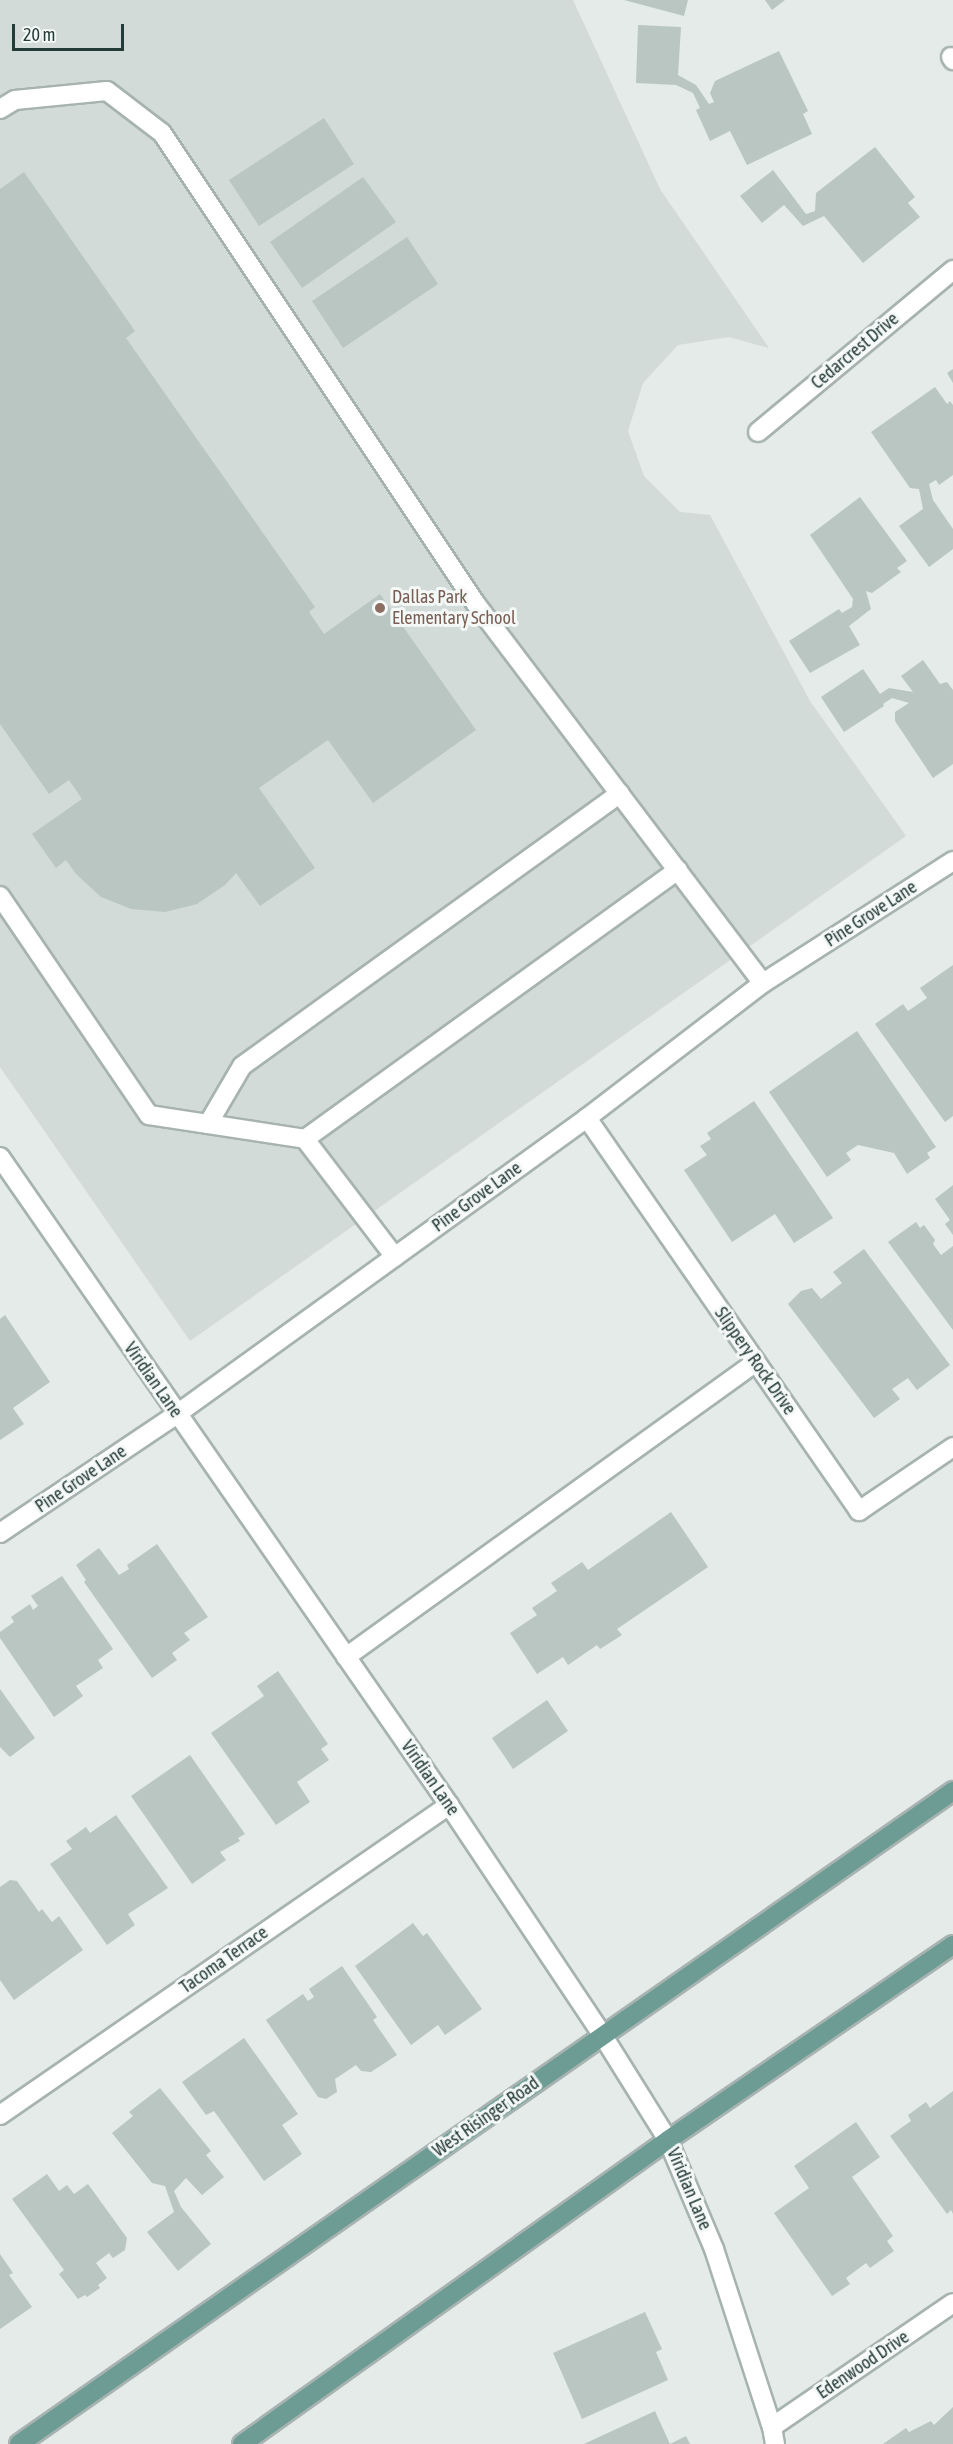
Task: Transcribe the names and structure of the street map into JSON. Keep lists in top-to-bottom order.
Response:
{
  "streets": {
    "main road": ["West Risinger Road"],
    "street": [
      "Cedarcrest Drive",
      "Pine Grove Lane",
      "Slippery Rock Drive",
      "Viridian Lane",
      "Tacoma Terrace",
      "Edenwood Drive"
    ]
  },
  "crossings": [
    ["Pine Grove Lane", "Slippery Rock Drive"],
    ["Pine Grove Lane", "Viridian Lane"],
    ["Viridian Lane", "Tacoma Terrace"],
    ["Viridian Lane", "West Risinger Road"],
    ["Viridian Lane", "Edenwood Drive"]
  ],
  "places": ["Dallas Park Elementary School"],
  "scale_bar": "20 m"
}
